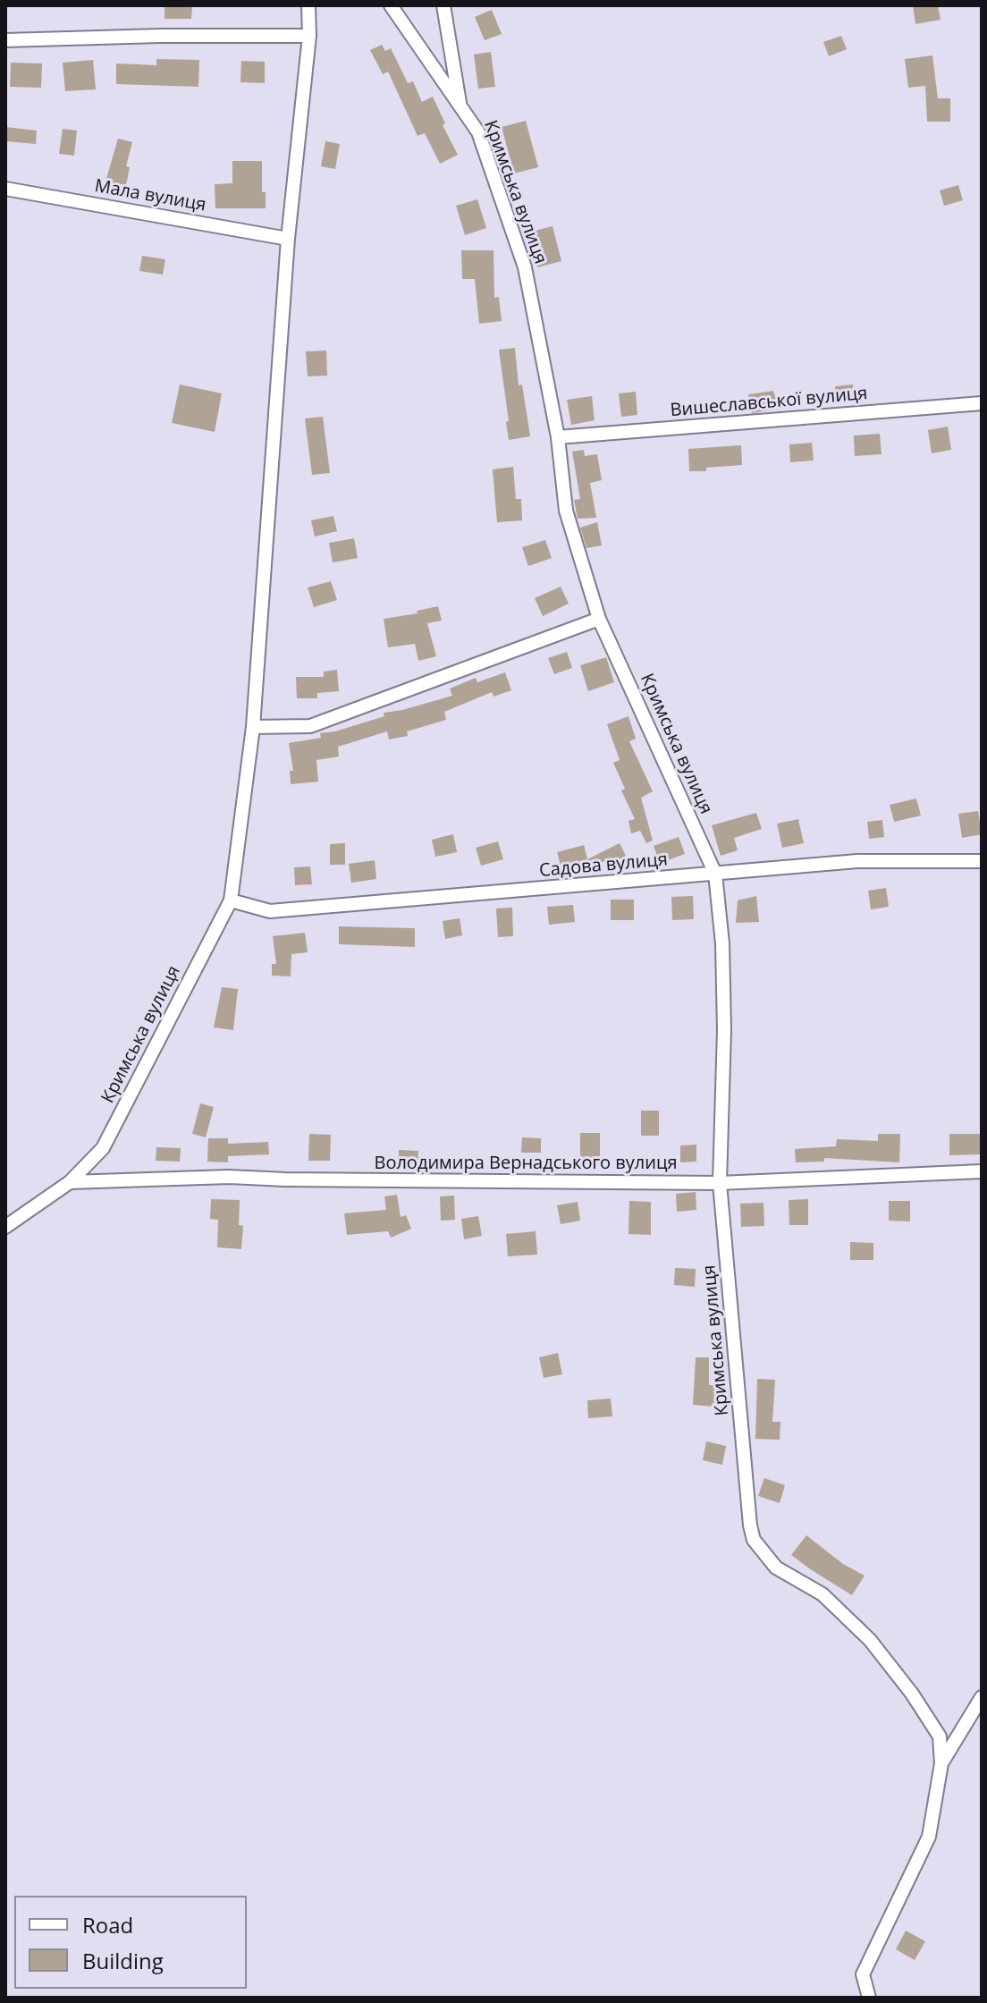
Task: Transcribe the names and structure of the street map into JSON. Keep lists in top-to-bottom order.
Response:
{
  "streets": {
    "street": [
      "Кримська вулиця",
      "Мала вулиця",
      "Вишеславської вулиця",
      "Садова вулиця",
      "Володимира Вернадського вулиця"
    ]
  },
  "crossings": [
    ["Кримська вулиця", "Мала вулиця"],
    ["Кримська вулиця", "Вишеславської вулиця"],
    ["Кримська вулиця", "Садова вулиця"],
    ["Кримська вулиця", "Володимира Вернадського вулиця"]
  ],
  "legend": ["Road", "Building"]
}
